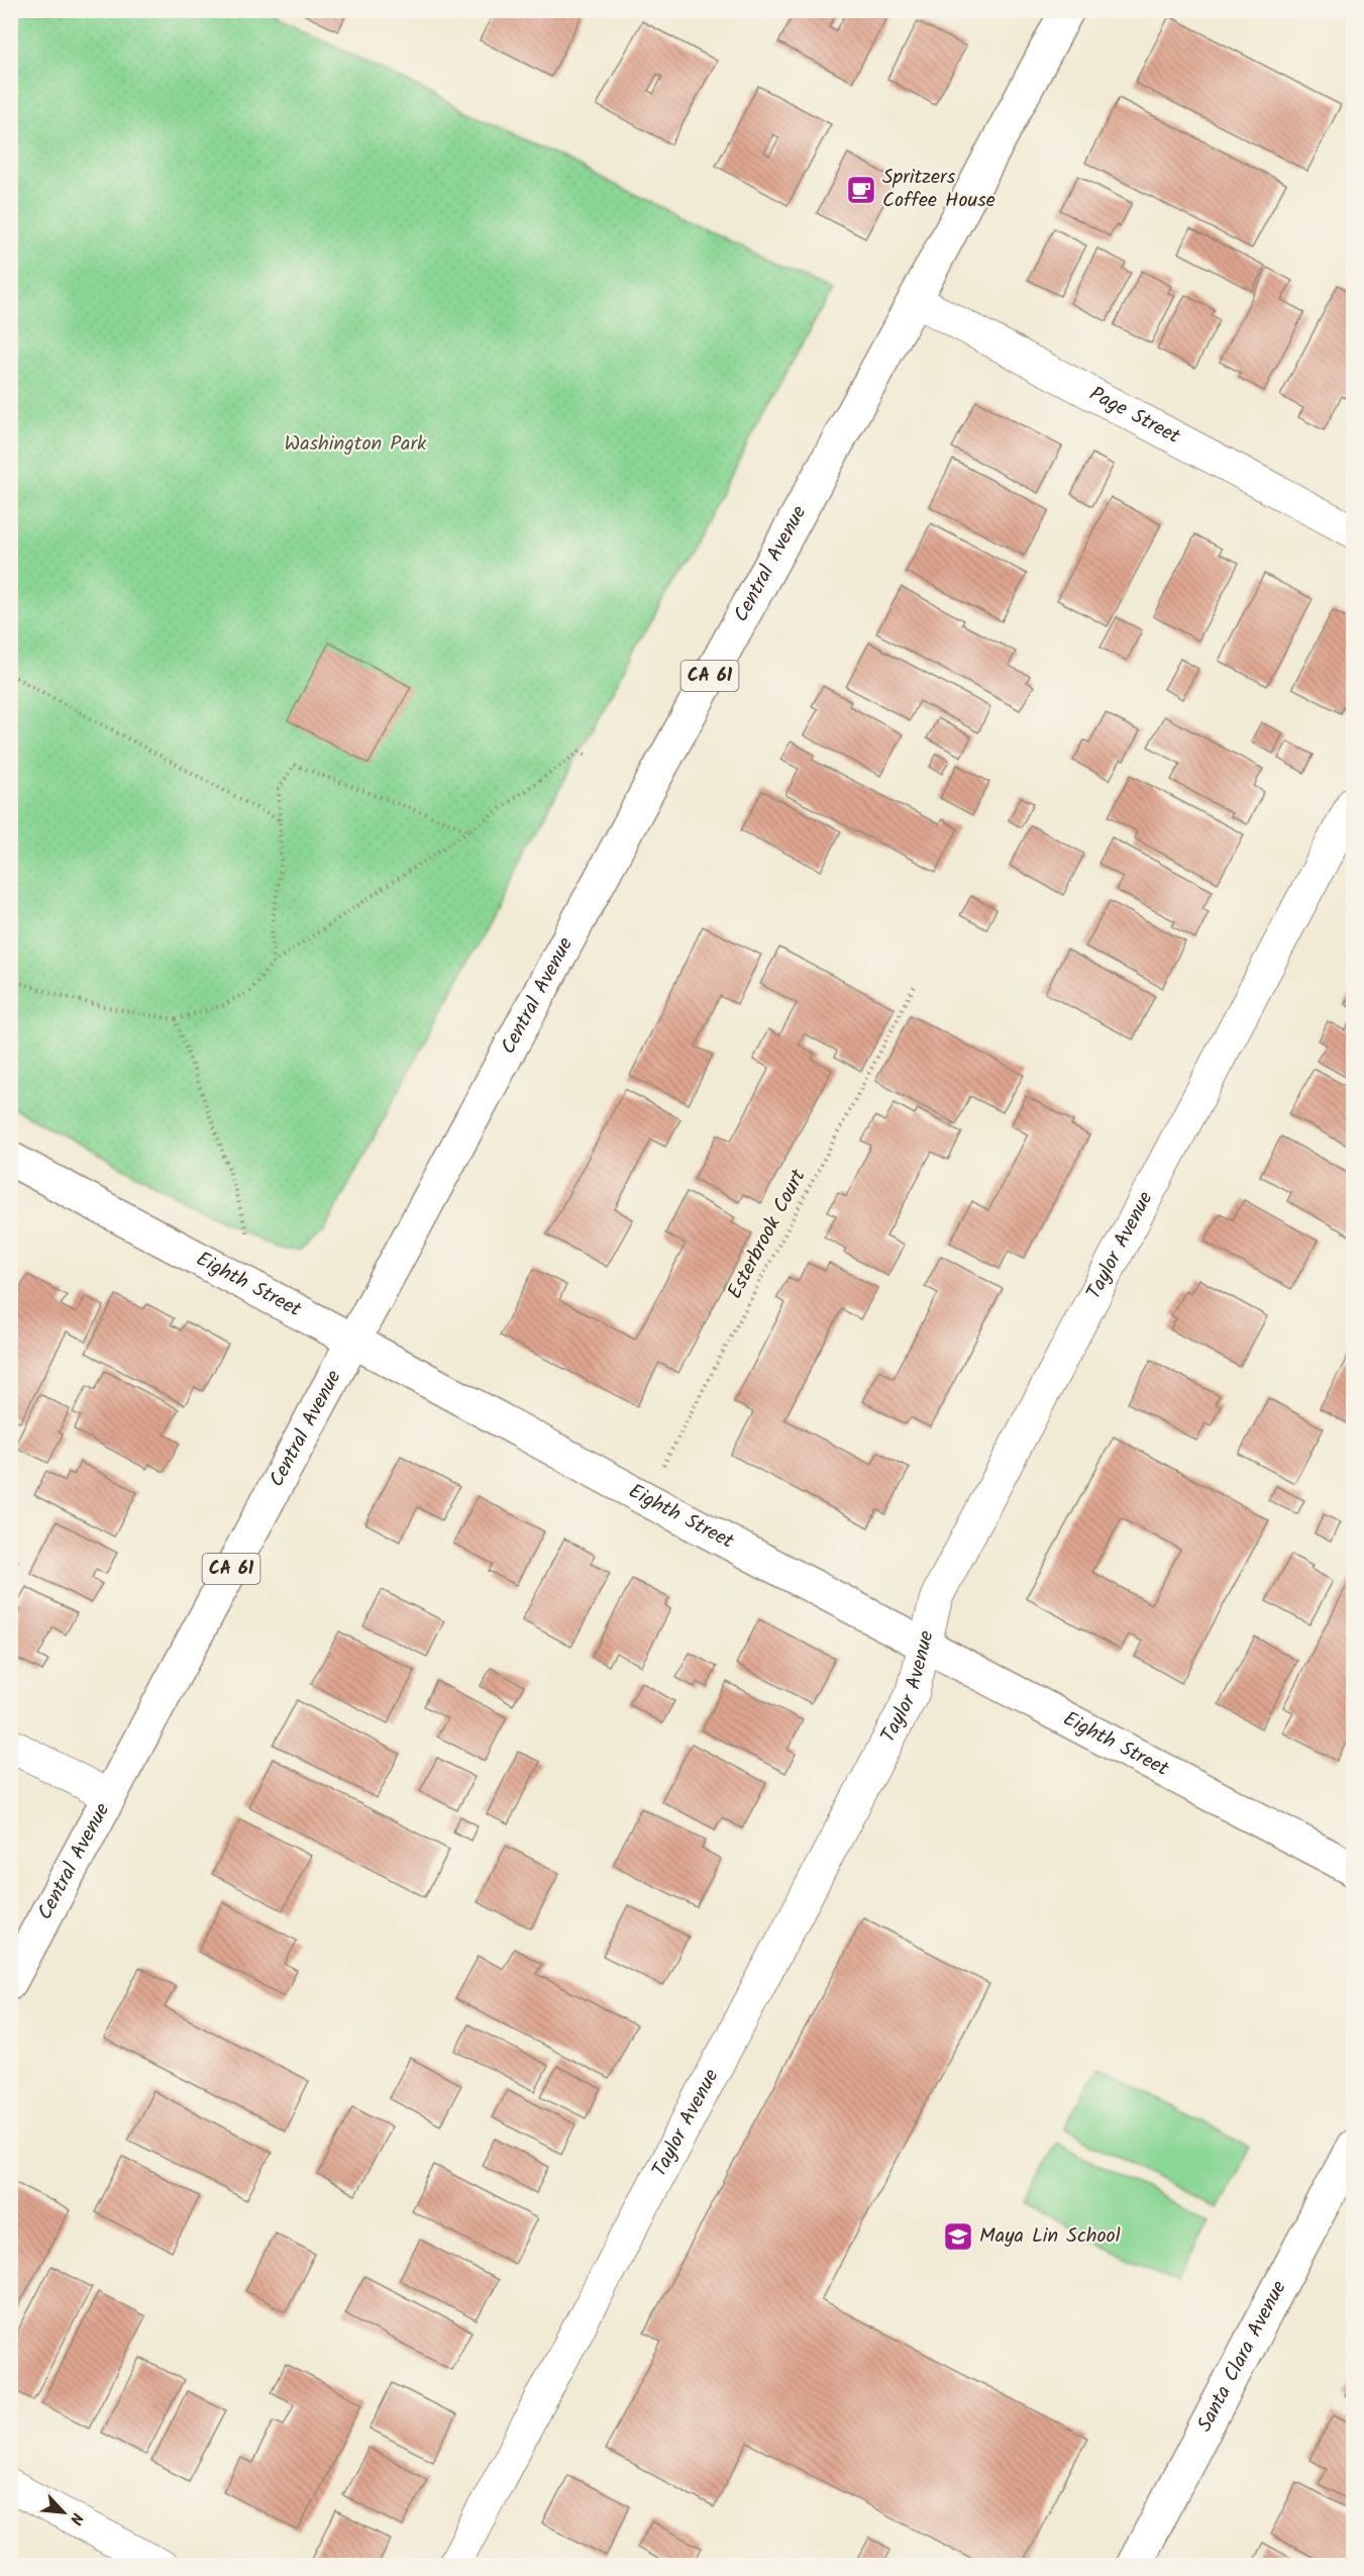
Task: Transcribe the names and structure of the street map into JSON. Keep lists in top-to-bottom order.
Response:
{
  "streets": {
    "main road": [
      "Central Avenue",
      "CA 61",
      "Eighth Street",
      "Santa Clara Avenue"
    ],
    "street": ["Page Street", "Taylor Avenue"],
    "path": ["Esterbrook Court"]
  },
  "crossings": [
    ["Page Street", "Central Avenue"],
    ["Central Avenue", "Eighth Street"],
    ["Esterbrook Court", "Eighth Street"],
    ["Taylor Avenue", "Eighth Street"]
  ],
  "parks": ["Washington Park"],
  "places": {
    "cafe": ["Spritzers Coffee House"],
    "school or university": ["Maya Lin School"]
  },
  "north": "bottom right"
}
